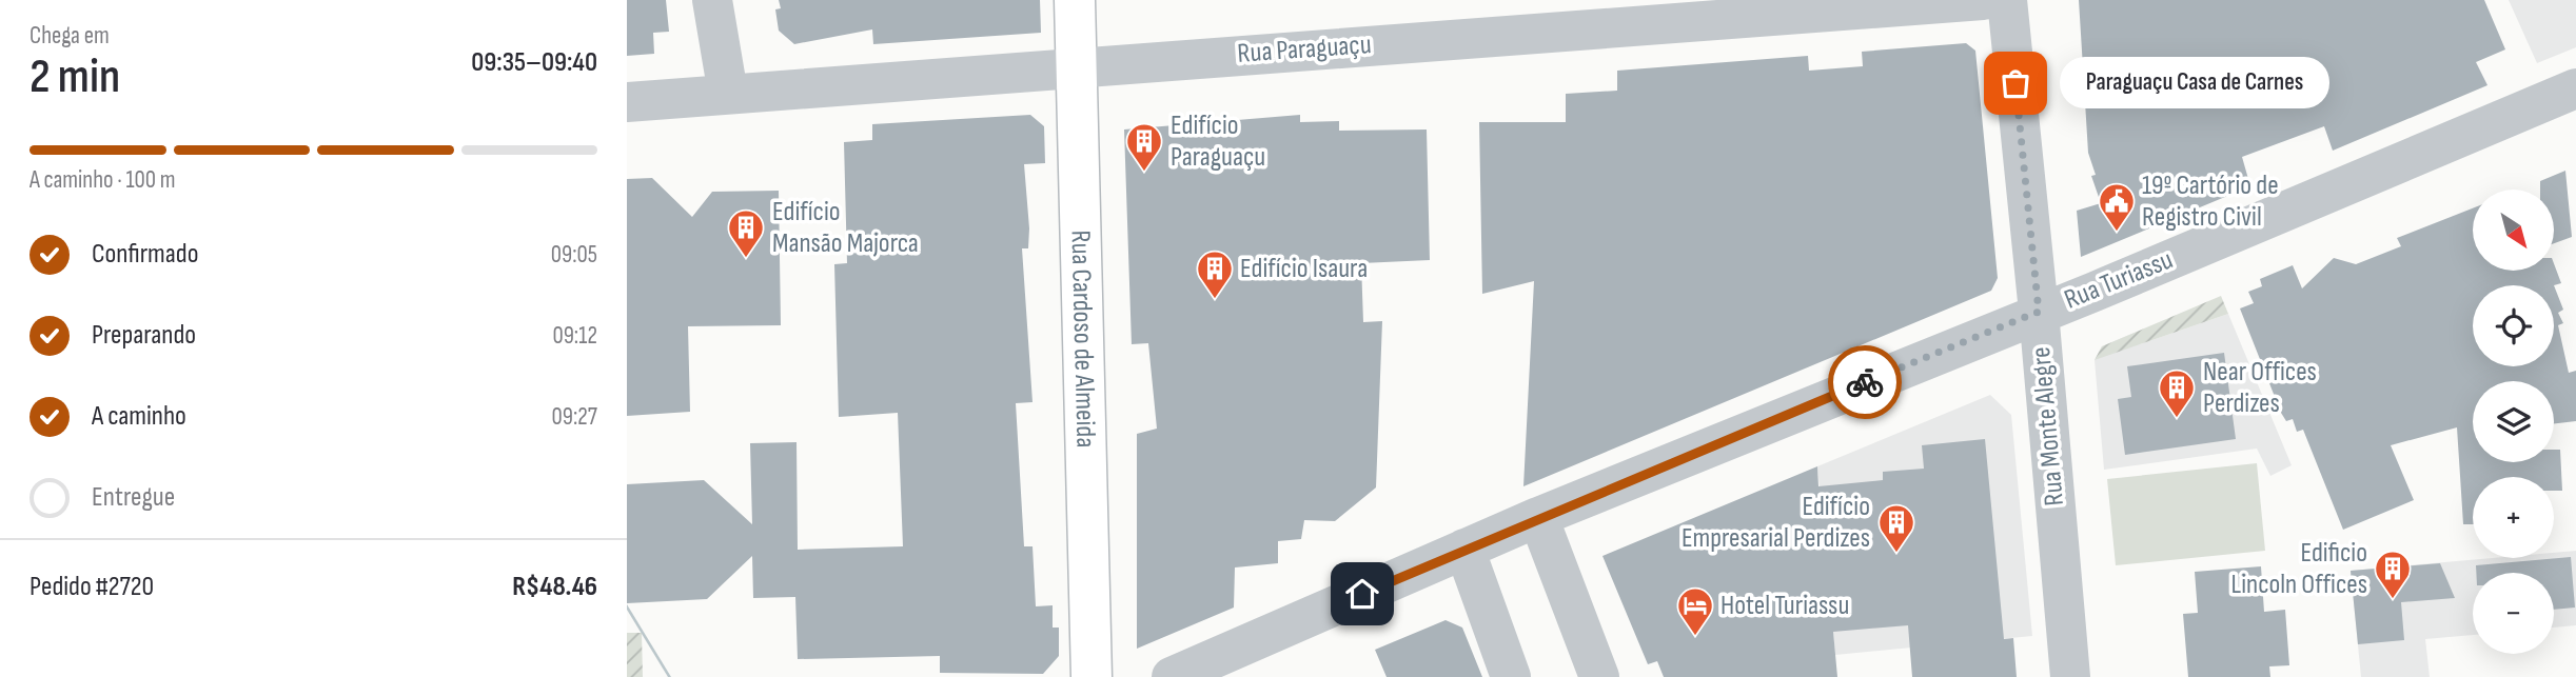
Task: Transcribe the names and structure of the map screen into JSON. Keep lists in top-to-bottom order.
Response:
{
  "streets": {
    "main road": ["Rua Cardoso de Almeida"],
    "street": ["Rua Paraguaçu", "Rua Turiassu", "Rua Monte Alegre"]
  },
  "crossings": [
    ["Rua Paraguaçu", "Rua Cardoso de Almeida"],
    ["Rua Turiassu", "Rua Monte Alegre"]
  ],
  "places": {
    "other": ["Paraguaçu Casa de Carnes"],
    "building": [
      "Edifício Paraguaçu",
      "Edifício Mansão Majorca",
      "Edifício Isaura",
      "Near Offices Perdizes",
      "Edifício Empresarial Perdizes",
      "Edificio Lincoln Offices"
    ],
    "public building": ["19º Cartório de Registro Civil"],
    "hotel": ["Hotel Turiassu"]
  },
  "north": "bottom right",
  "page": {
    "heading": ["2 min", "Chega em", "09:35–09:40"],
    "panel": ["Pedido #2720", "R$48.46"],
    "bubble": "Paraguaçu Casa de Carnes",
    "bar": "A caminho · 100 m",
    "map_buttons": ["+", "−"],
    "list": [
      ["Confirmado", "09:05"],
      ["Preparando", "09:12"],
      ["A caminho", "09:27"],
      "Entregue"
    ]
  }
}
